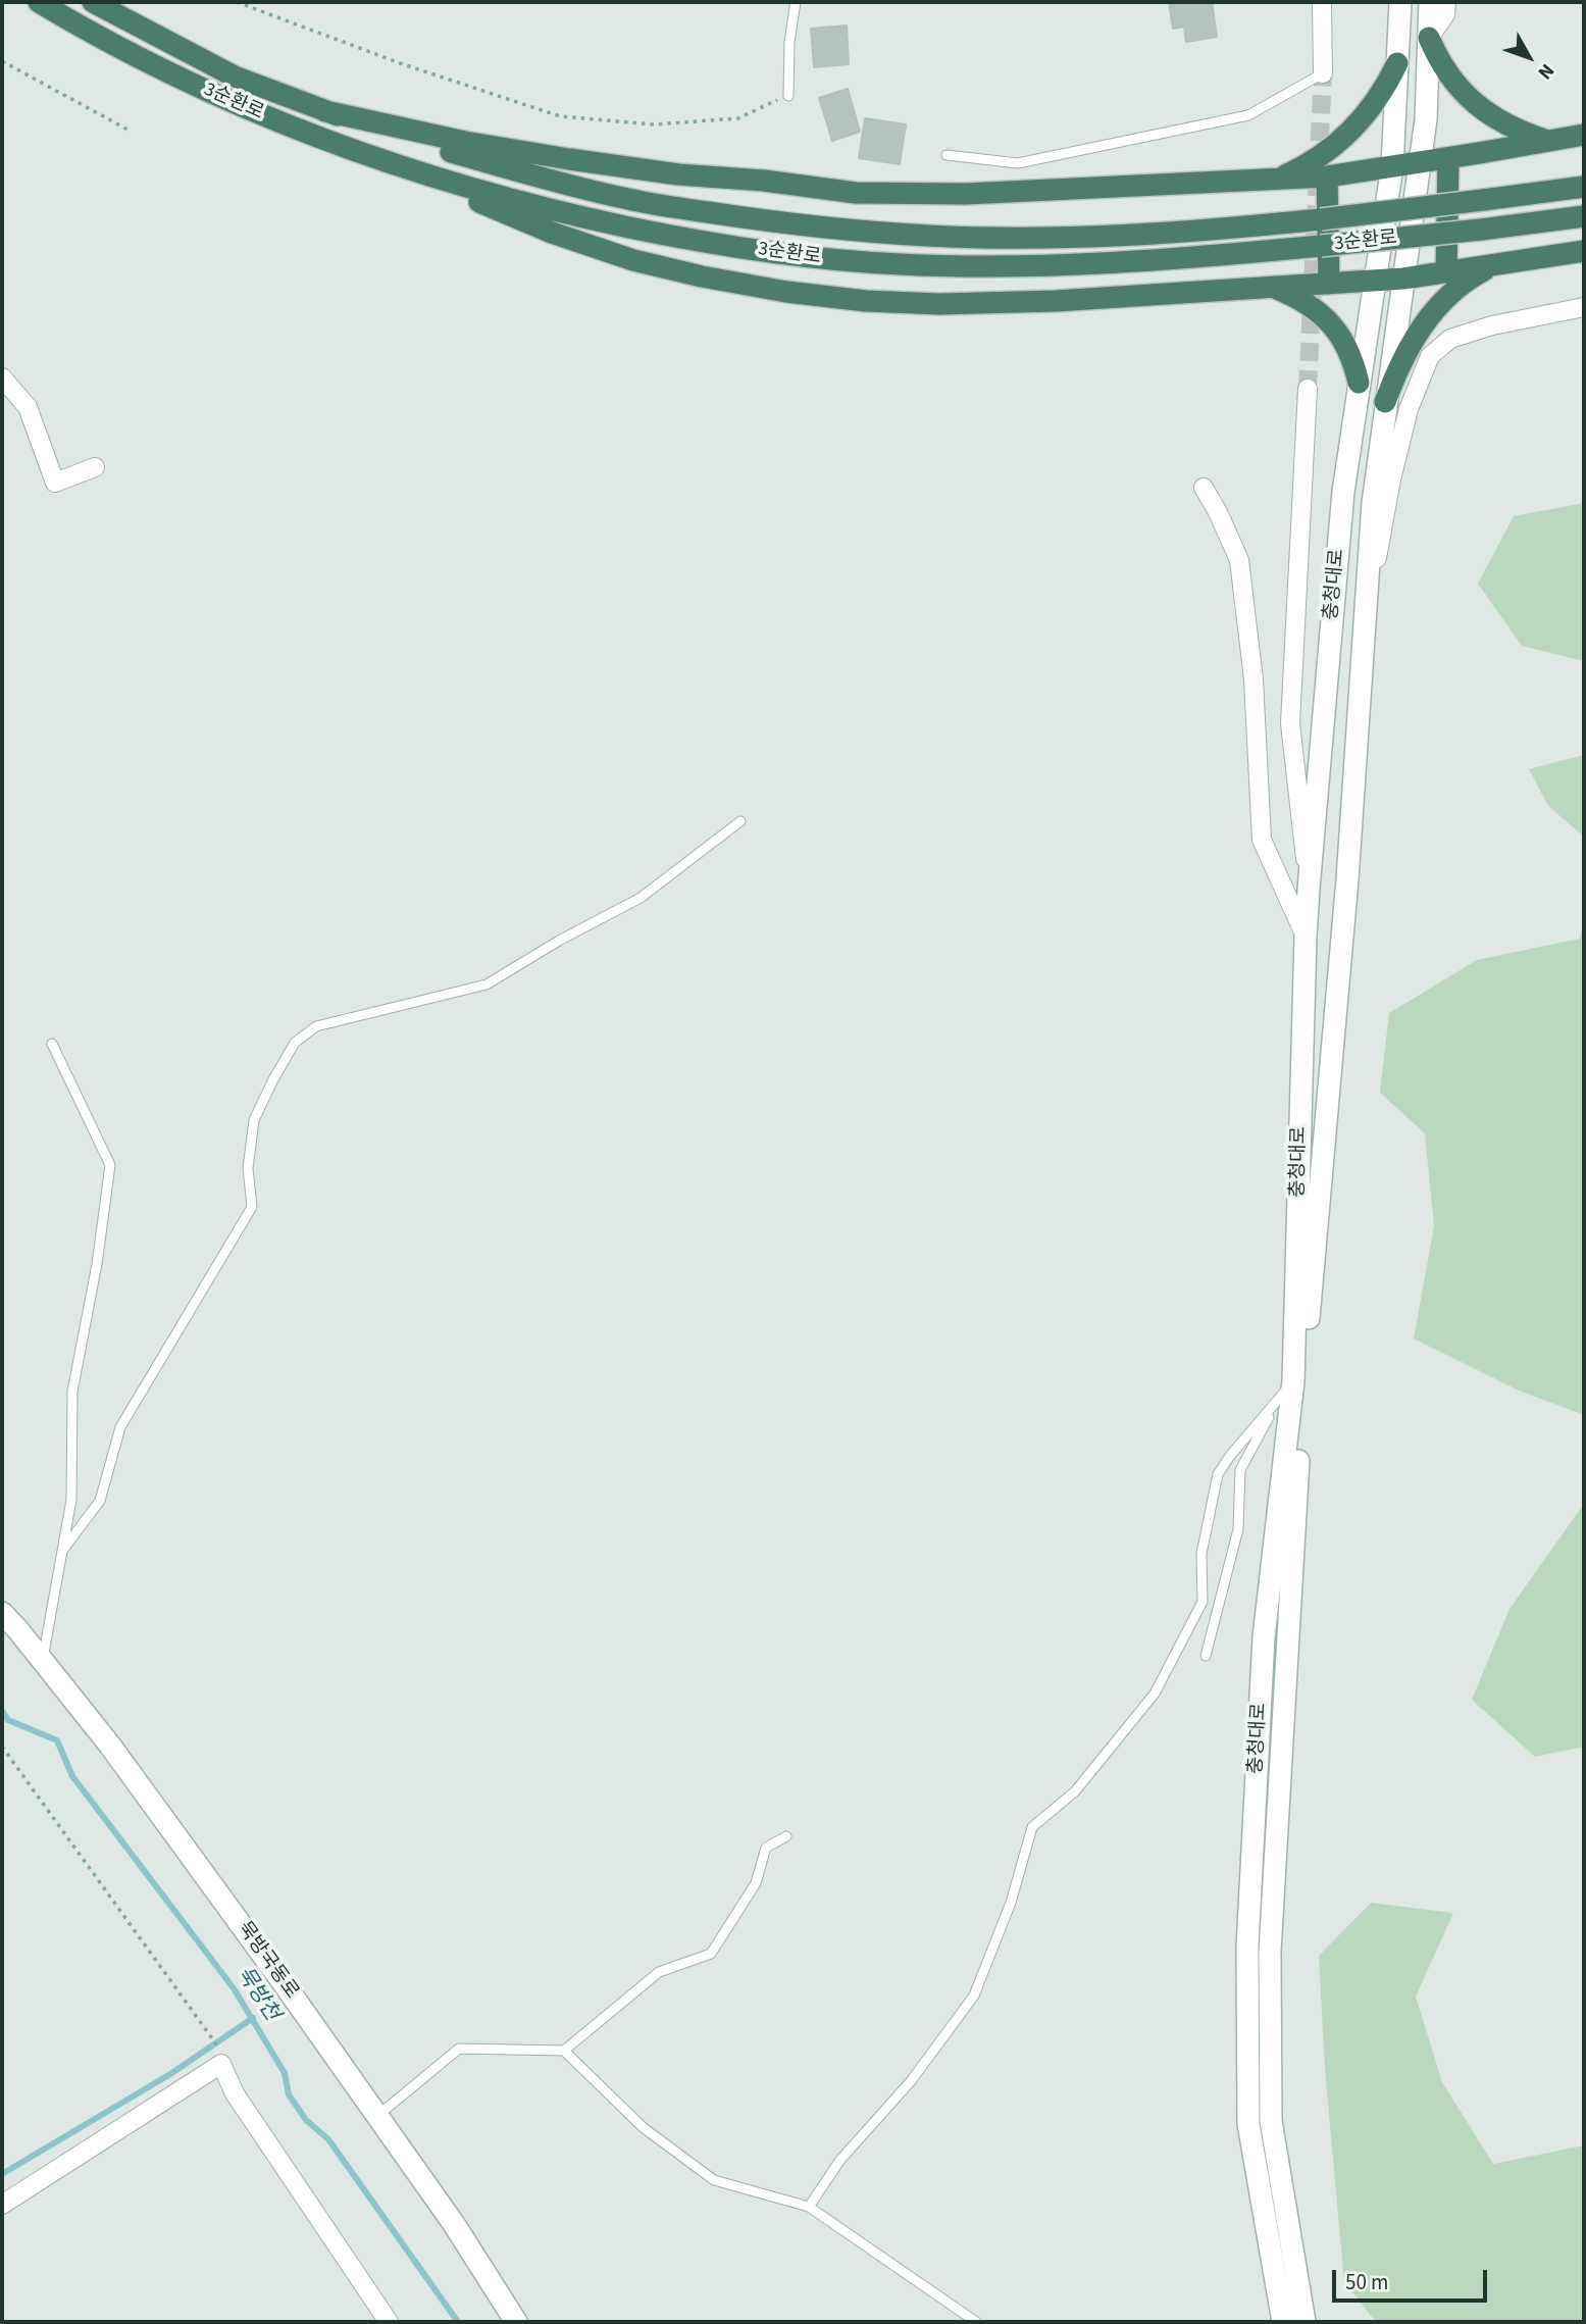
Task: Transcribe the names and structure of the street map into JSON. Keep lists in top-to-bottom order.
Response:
{
  "streets": {
    "highway": ["3순환로"],
    "main road": ["충청대로", "묵방국동로"]
  },
  "water": ["묵방천"],
  "scale_bar": "50 m",
  "north": "bottom right"
}
